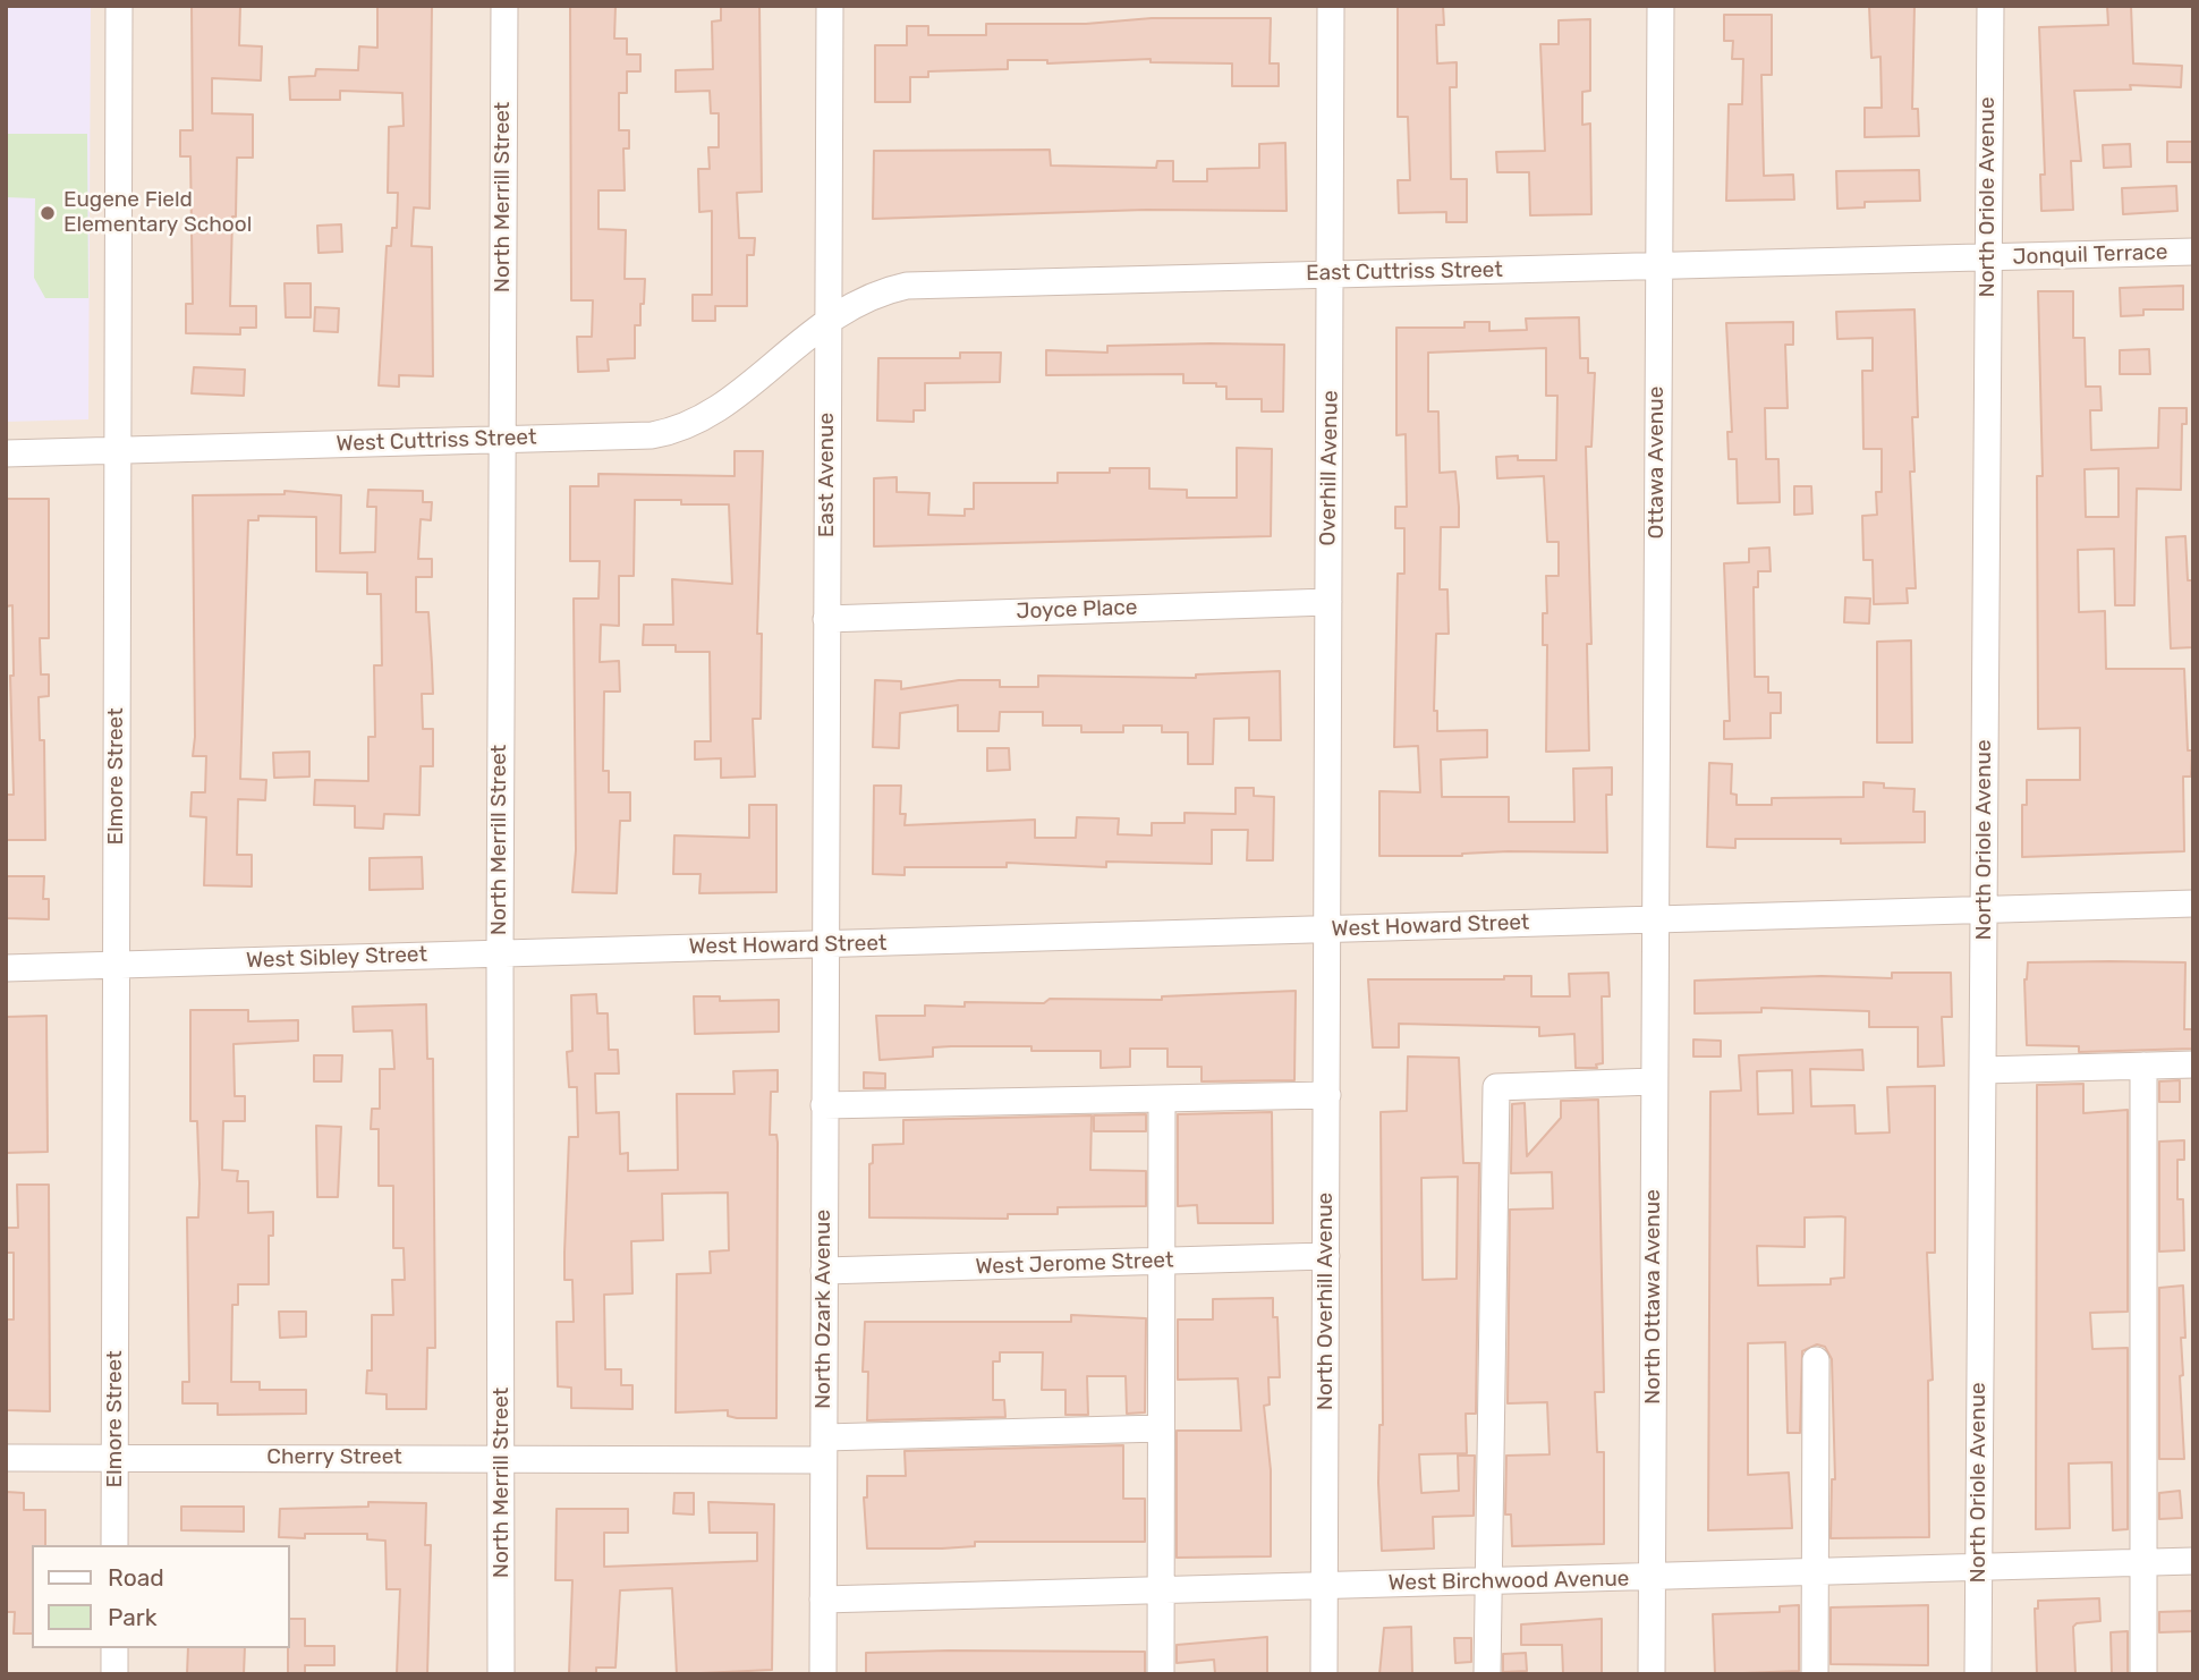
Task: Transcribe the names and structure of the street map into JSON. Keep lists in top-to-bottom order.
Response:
{
  "streets": {
    "street": [
      "North Merrill Street",
      "North Oriole Avenue",
      "Jonquil Terrace",
      "East Cuttriss Street",
      "West Cuttriss Street",
      "Ottawa Avenue",
      "Overhill Avenue",
      "East Avenue",
      "Joyce Place",
      "Elmore Street",
      "West Howard Street",
      "West Sibley Street",
      "West Jerome Street",
      "North Ottawa Avenue",
      "North Overhill Avenue",
      "North Ozark Avenue",
      "Cherry Street",
      "West Birchwood Avenue"
    ]
  },
  "crossings": [
    ["North Merrill Street", "West Cuttriss Street"],
    ["North Merrill Street", "West Sibley Street"],
    ["North Merrill Street", "Cherry Street"],
    ["North Oriole Avenue", "Jonquil Terrace"],
    ["North Oriole Avenue", "East Cuttriss Street"],
    ["North Oriole Avenue", "West Howard Street"],
    ["North Oriole Avenue", "West Birchwood Avenue"],
    ["Jonquil Terrace", "East Cuttriss Street"],
    ["East Cuttriss Street", "West Cuttriss Street"],
    ["East Cuttriss Street", "Ottawa Avenue"],
    ["East Cuttriss Street", "Overhill Avenue"],
    ["East Cuttriss Street", "East Avenue"],
    ["West Cuttriss Street", "East Avenue"],
    ["West Cuttriss Street", "Elmore Street"],
    ["Ottawa Avenue", "West Howard Street"],
    ["Ottawa Avenue", "North Ottawa Avenue"],
    ["Overhill Avenue", "Joyce Place"],
    ["Overhill Avenue", "West Howard Street"],
    ["Overhill Avenue", "North Overhill Avenue"],
    ["East Avenue", "Joyce Place"],
    ["East Avenue", "West Howard Street"],
    ["East Avenue", "North Ozark Avenue"],
    ["Elmore Street", "West Sibley Street"],
    ["Elmore Street", "Cherry Street"],
    ["West Howard Street", "West Sibley Street"],
    ["West Howard Street", "North Ottawa Avenue"],
    ["West Howard Street", "North Overhill Avenue"],
    ["West Howard Street", "North Ozark Avenue"],
    ["West Jerome Street", "North Overhill Avenue"],
    ["West Jerome Street", "North Ozark Avenue"],
    ["North Ottawa Avenue", "West Birchwood Avenue"],
    ["North Overhill Avenue", "West Birchwood Avenue"],
    ["North Ozark Avenue", "Cherry Street"],
    ["North Ozark Avenue", "West Birchwood Avenue"]
  ],
  "places": ["Eugene Field Elementary School"],
  "legend": ["Road", "Park"]
}
